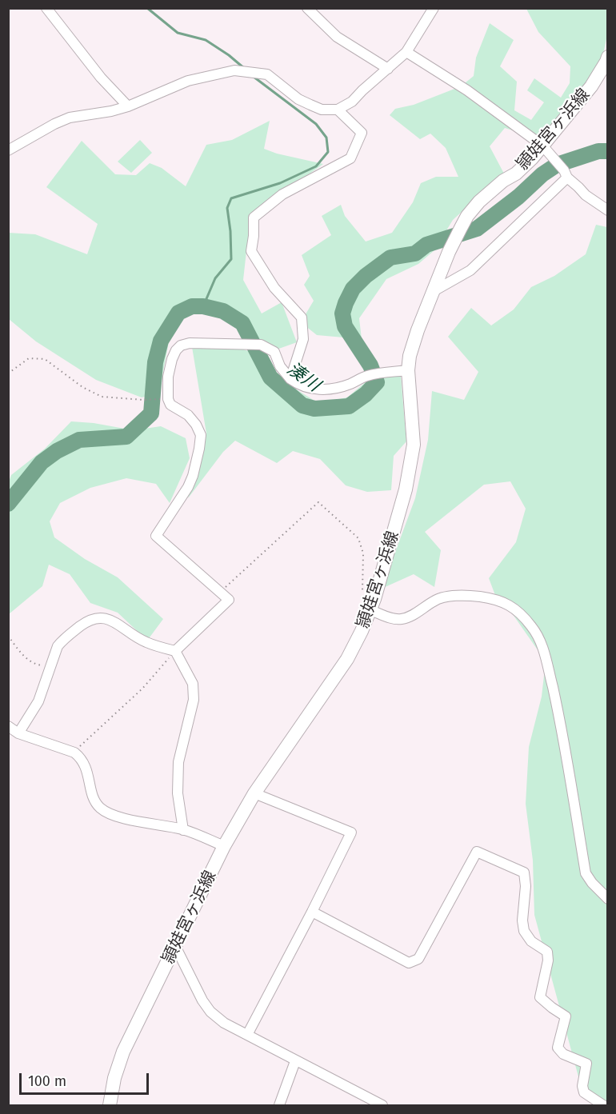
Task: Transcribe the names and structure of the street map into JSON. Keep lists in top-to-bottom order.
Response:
{
  "streets": {
    "main road": ["頴娃宮ヶ浜線"]
  },
  "water": ["湊川"],
  "scale_bar": "100 m"
}
